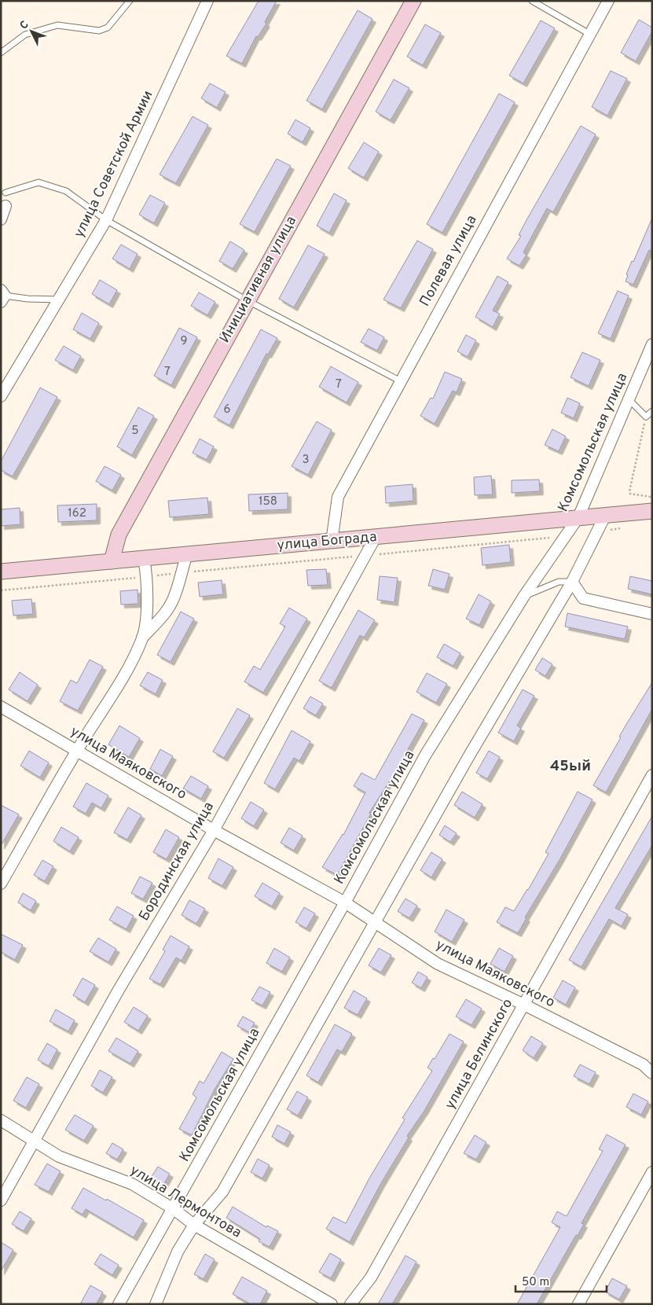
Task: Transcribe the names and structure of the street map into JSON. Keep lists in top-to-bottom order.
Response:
{
  "streets": {
    "main road": ["Инициативная улица", "улица Бограда"],
    "street": [
      "улица Советской Армии",
      "Полевая улица",
      "Комсомольская улица",
      "улица Маяковского",
      "Бородинская улица",
      "улица Белинского",
      "улица Лермонтова"
    ]
  },
  "crossings": [
    ["Полевая улица", "улица Бограда"],
    ["Инициативная улица", "улица Бограда"],
    ["Комсомольская улица", "улица Бограда"],
    ["Комсомольская улица", "улица Маяковского"],
    ["Комсомольская улица", "улица Лермонтова"],
    ["улица Бограда", "Бородинская улица"],
    ["улица Маяковского", "Бородинская улица"],
    ["улица Маяковского", "улица Белинского"],
    ["Бородинская улица", "улица Лермонтова"]
  ],
  "districts": ["45ый"],
  "house_numbers": [
    "9",
    "7",
    "7",
    "6",
    "5",
    "3",
    "158",
    "162"
  ],
  "scale_bar": "50 m",
  "north": "top left"
}
